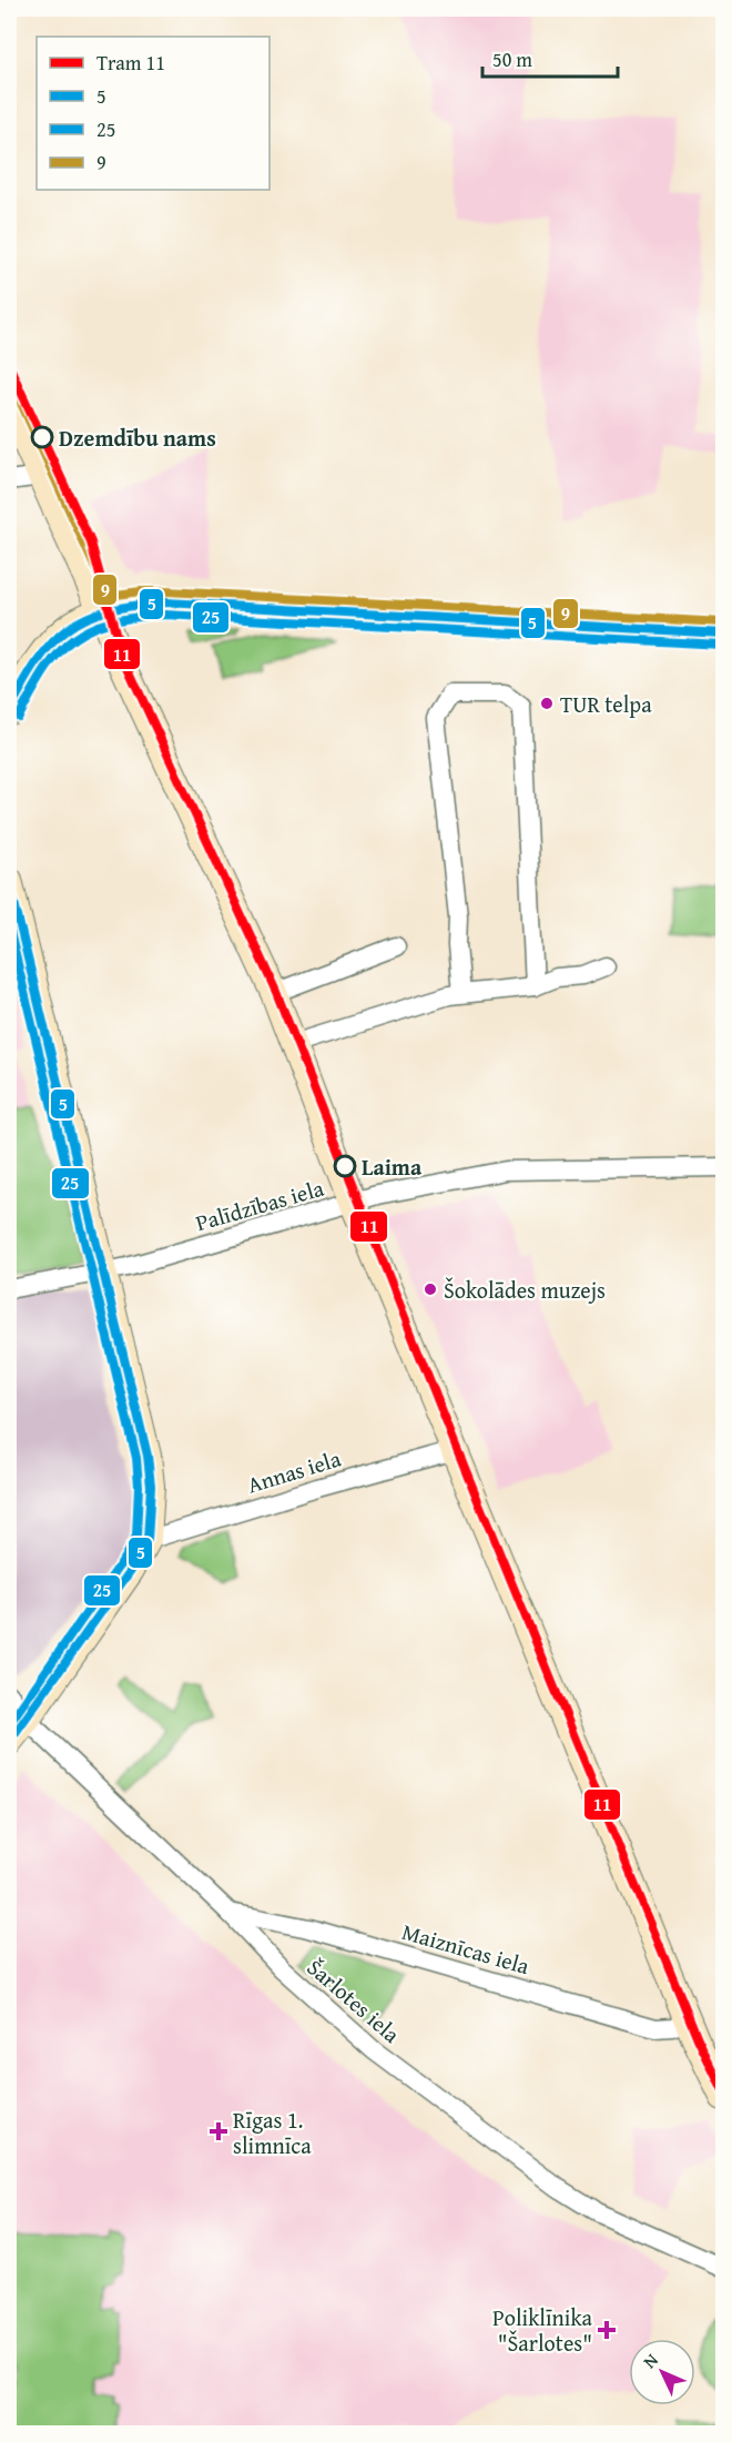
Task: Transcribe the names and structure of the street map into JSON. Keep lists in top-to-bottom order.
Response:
{
  "streets": {
    "street": [
      "Palīdzības iela",
      "Annas iela",
      "Maiznīcas iela",
      "Šarlotes iela"
    ]
  },
  "crossings": [
    ["Maiznīcas iela", "Šarlotes iela"]
  ],
  "places": {
    "other": [
      "Dzemdību nams",
      "TUR telpa",
      "Laima",
      "Šokolādes muzejs"
    ],
    "health": ["Rīgas 1. slimnīca", "Poliklīnika \"Šarlotes\""]
  },
  "lines": [
    "tram line 11",
    "transit line 9",
    "transit line 5",
    "transit line 25"
  ],
  "legend": [
    "Tram 11",
    "5",
    "25",
    "9"
  ],
  "scale_bar": "50 m",
  "north": "top left"
}
